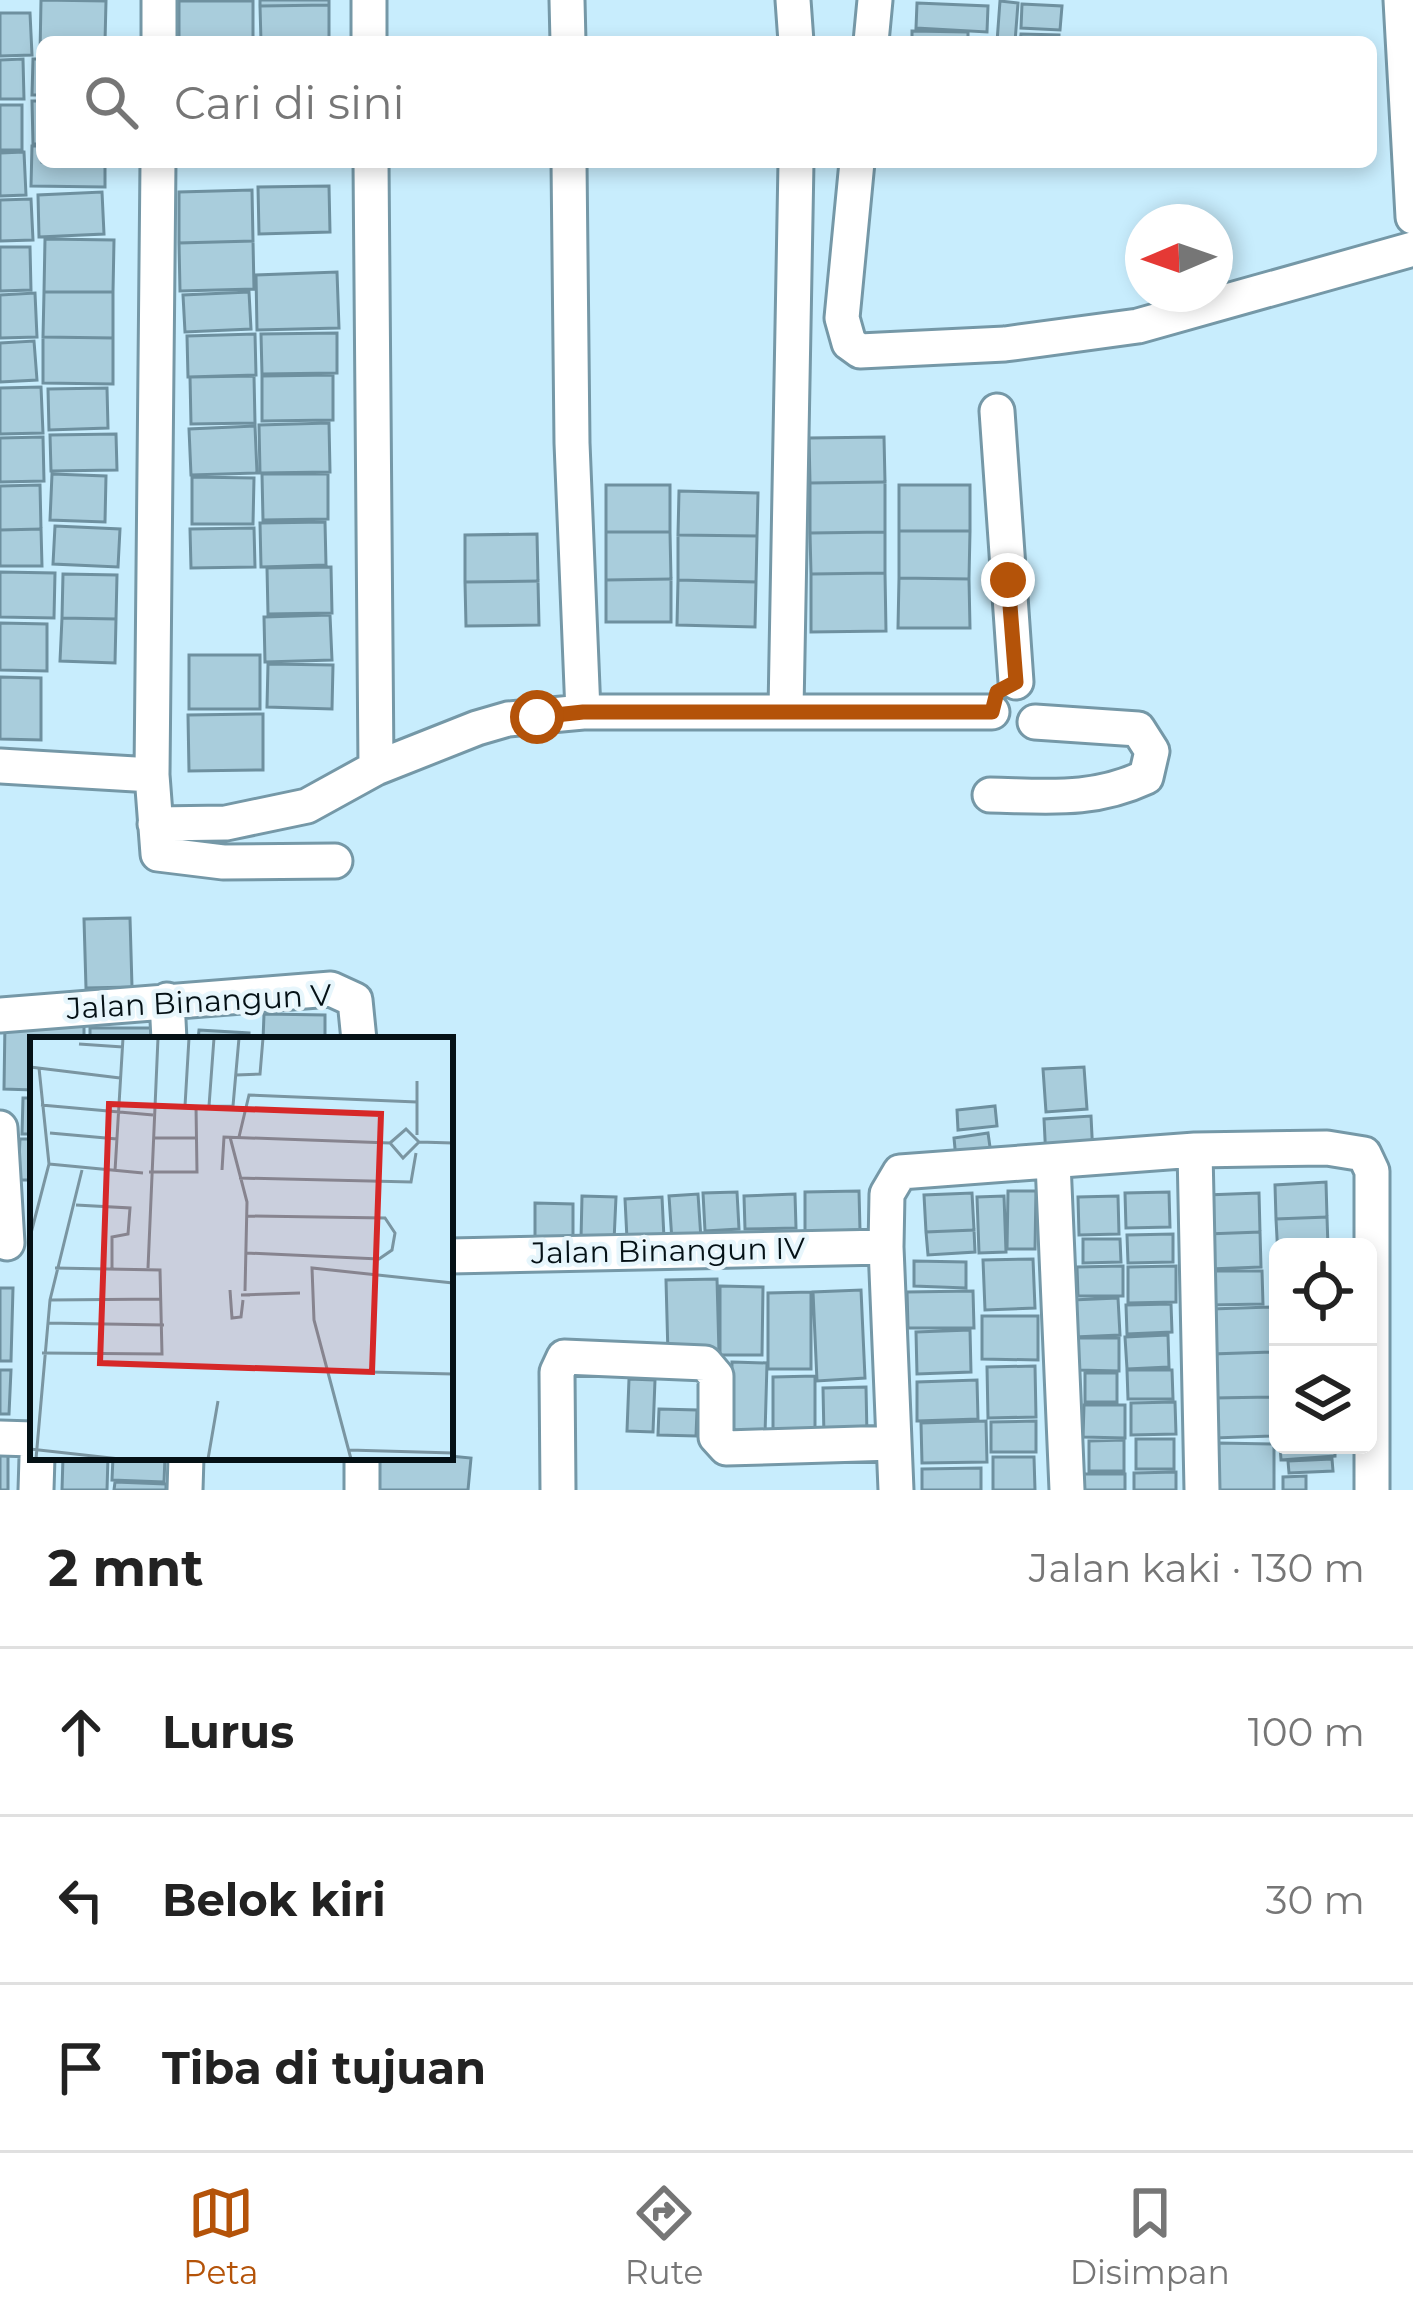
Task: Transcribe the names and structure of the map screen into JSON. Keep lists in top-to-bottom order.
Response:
{
  "streets": {
    "street": ["Jalan Binangun V", "Jalan Binangun IV"]
  },
  "north": "left",
  "page": {
    "search": "Cari di sini",
    "heading": ["2 mnt", "Jalan kaki · 130 m"],
    "list": [
      ["Lurus", "100 m"],
      ["Belok kiri", "30 m"],
      "Tiba di tujuan"
    ],
    "nav": ["Peta", "Rute", "Disimpan"]
  }
}
